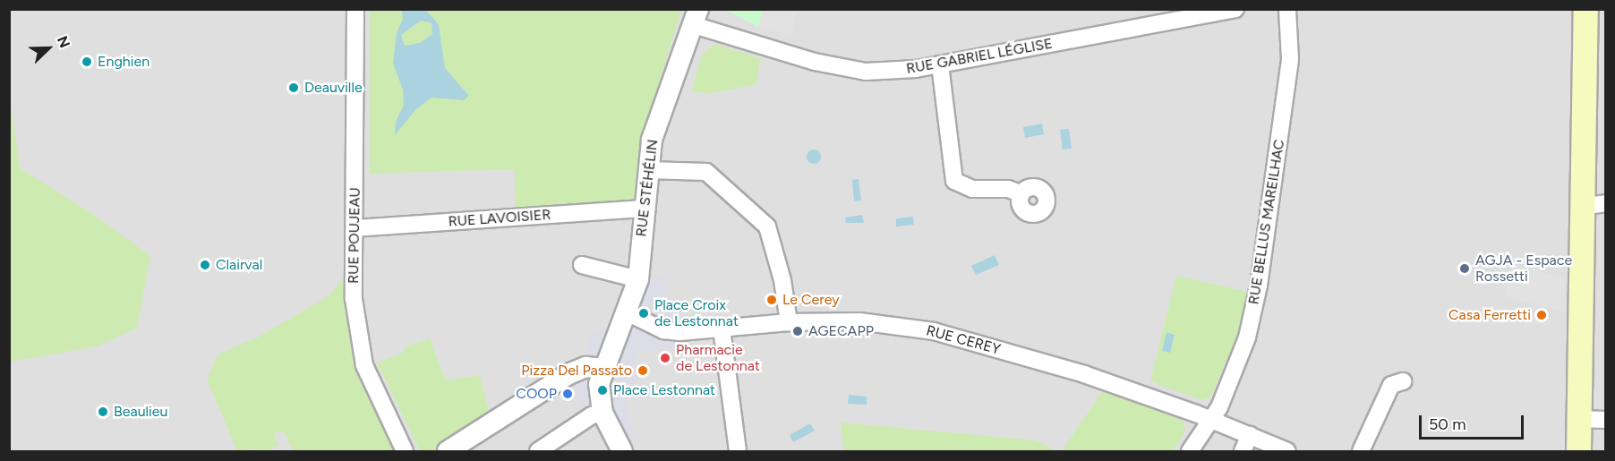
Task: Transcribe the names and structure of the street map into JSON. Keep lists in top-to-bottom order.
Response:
{
  "streets": {
    "street": [
      "RUE GABRIEL LÉGLISE",
      "RUE STÉHÉLIN",
      "RUE LAVOISIER",
      "RUE BELLUS MAREILHAC",
      "RUE POUJEAU",
      "RUE CEREY"
    ]
  },
  "crossings": [
    ["RUE GABRIEL LÉGLISE", "RUE STÉHÉLIN"],
    ["RUE STÉHÉLIN", "RUE LAVOISIER"],
    ["RUE STÉHÉLIN", "RUE CEREY"],
    ["RUE LAVOISIER", "RUE POUJEAU"],
    ["RUE BELLUS MAREILHAC", "RUE CEREY"]
  ],
  "places": [
    "Enghien",
    "Deauville",
    "Clairval",
    "AGJA - Espace Rossetti",
    "Le Cerey",
    "Place Croix de Lestonnat",
    "Casa Ferretti",
    "AGECAPP",
    "Pharmacie de Lestonnat",
    "Pizza Del Passato",
    "Place Lestonnat",
    "COOP",
    "Beaulieu"
  ],
  "scale_bar": "50 m",
  "north": "top right"
}
